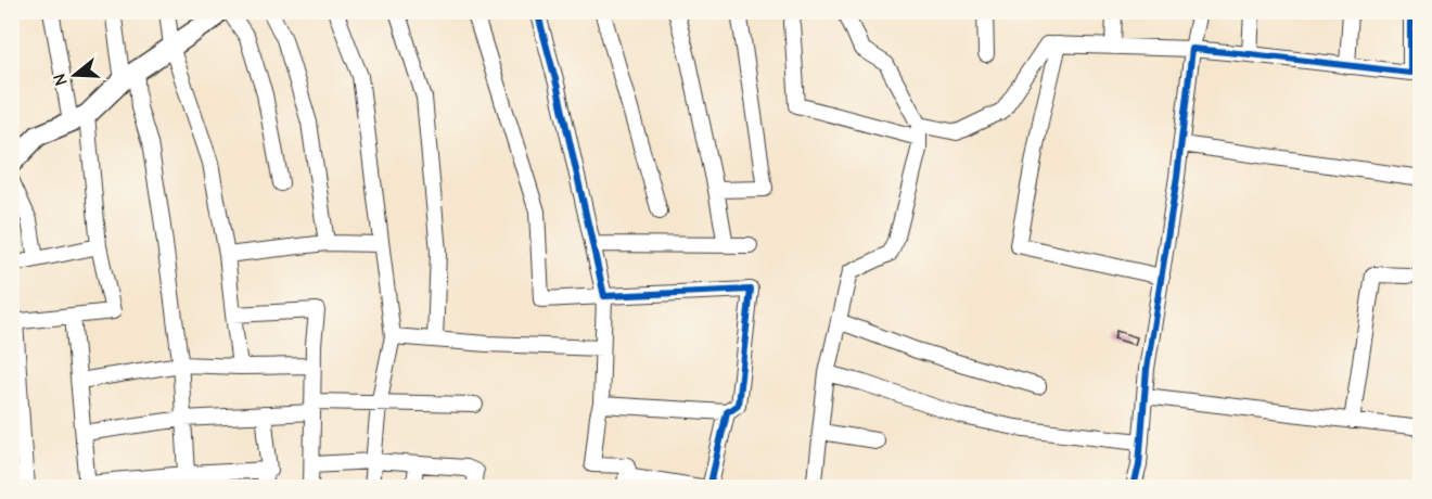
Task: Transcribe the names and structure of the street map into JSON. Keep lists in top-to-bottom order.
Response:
{
  "north": "left"
}
